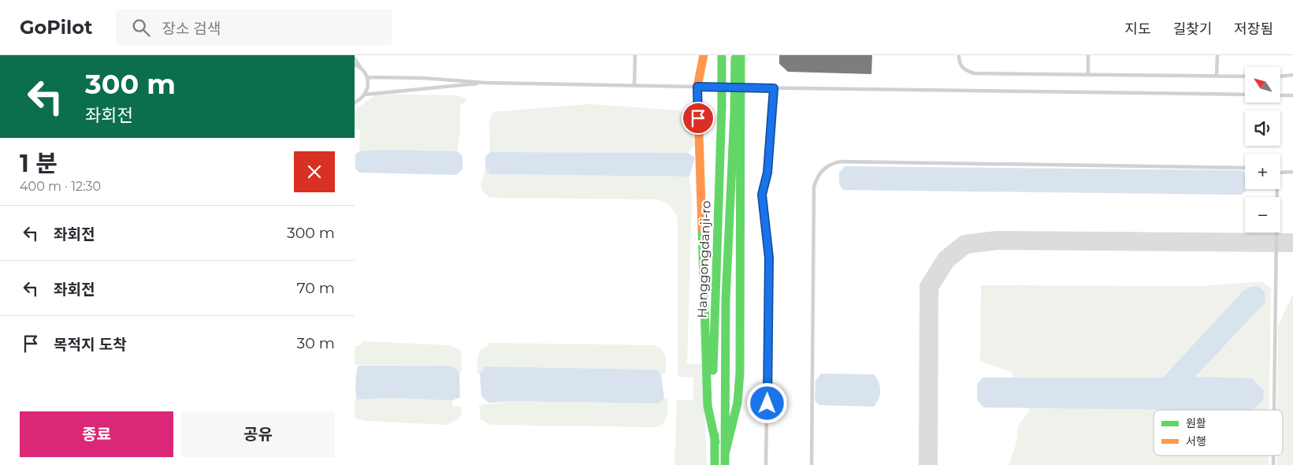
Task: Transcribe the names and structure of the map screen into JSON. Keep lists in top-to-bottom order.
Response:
{
  "streets": {
    "street": ["Hanggongdanji-ro"]
  },
  "legend": ["원활", "서행"],
  "north": "top left",
  "page": {
    "header": "GoPilot",
    "search": "장소 검색",
    "nav": ["지도", "길찾기", "저장됨"],
    "turn": ["300 m", "좌회전"],
    "map_buttons": ["+", "−"],
    "heading": ["1 분", "400 m · 12:30"],
    "list": [
      {
        "name": "좌회전",
        "value": "300 m"
      },
      {
        "name": "좌회전",
        "value": "70 m"
      },
      {
        "name": "목적지 도착",
        "value": "30 m"
      }
    ],
    "buttons": ["종료", "공유"]
  }
}
